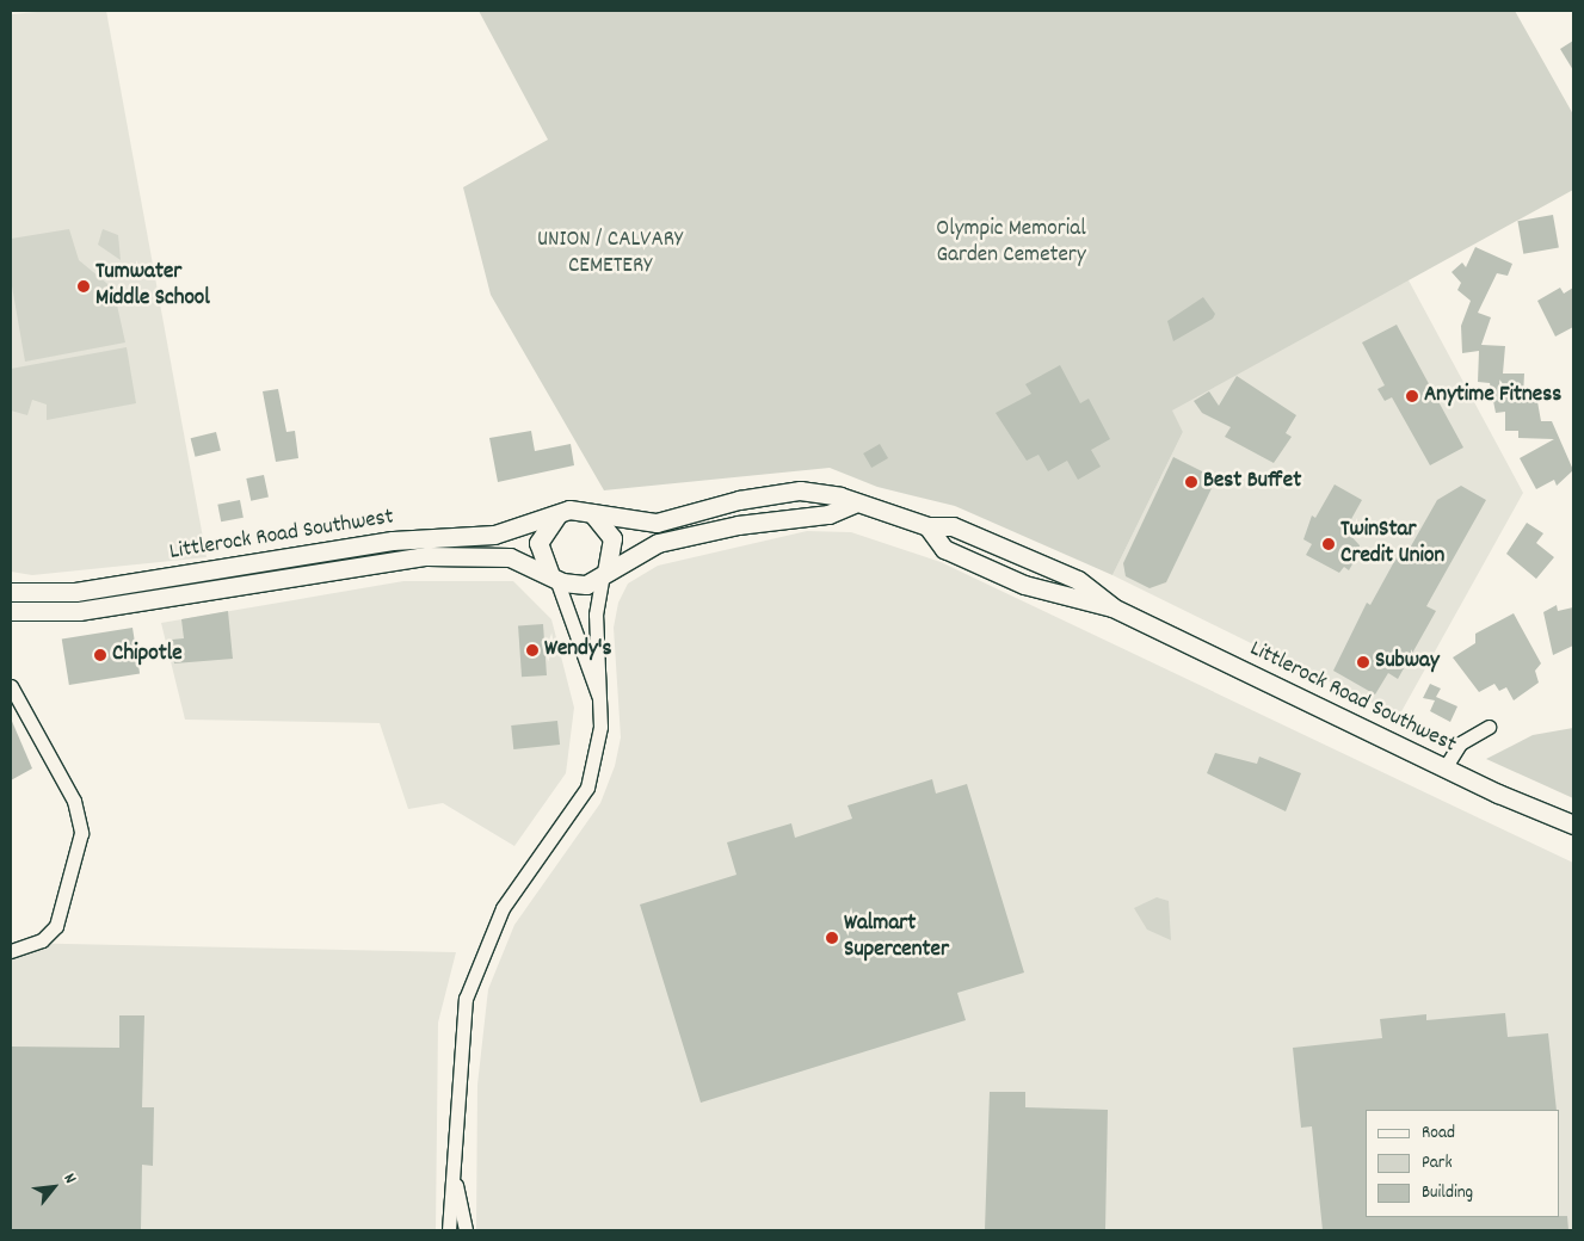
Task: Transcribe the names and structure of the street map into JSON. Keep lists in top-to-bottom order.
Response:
{
  "streets": {
    "main road": ["Littlerock Road Southwest"]
  },
  "parks": ["Olympic Memorial Garden Cemetery", "UNION / CALVARY CEMETERY"],
  "places": [
    "Tumwater Middle School",
    "Anytime Fitness",
    "Best Buffet",
    "TwinStar Credit Union",
    "Wendy's",
    "Chipotle",
    "Subway",
    "Walmart Supercenter"
  ],
  "legend": ["Road", "Park", "Building"],
  "north": "top right"
}
